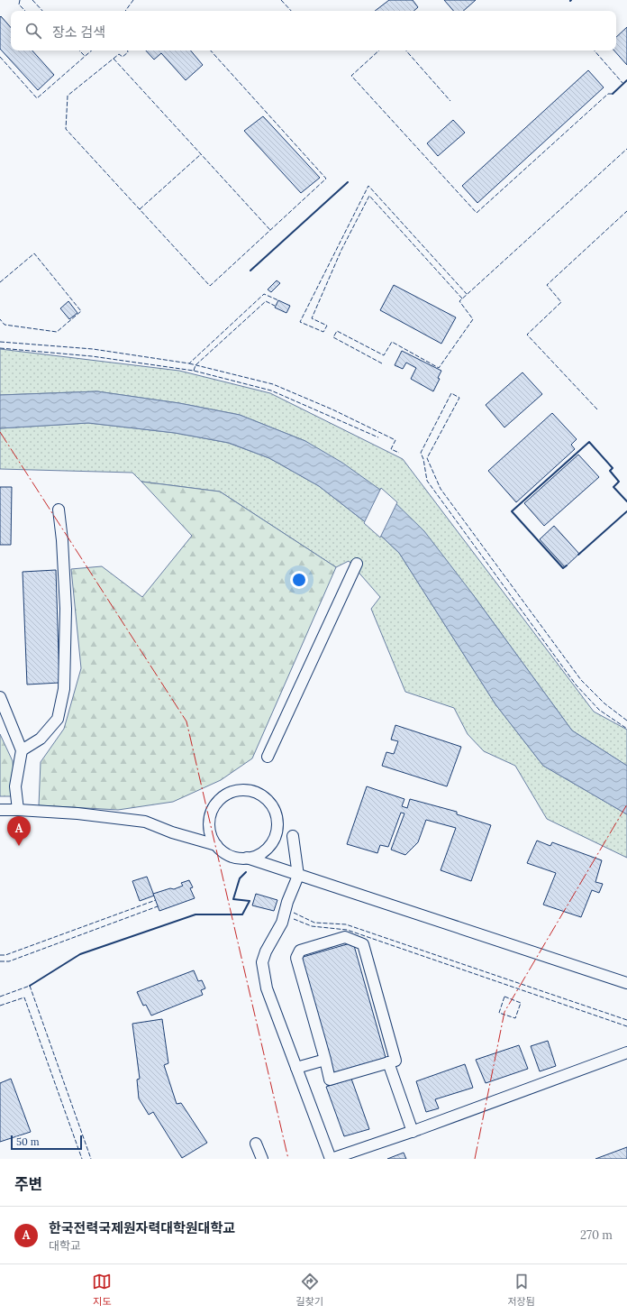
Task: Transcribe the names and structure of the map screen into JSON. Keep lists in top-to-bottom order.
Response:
{
  "scale_bar": "50 m",
  "page": {
    "search": "장소 검색",
    "pins": "A",
    "scale": "50 m",
    "heading": "주변",
    "list": [
      {
        "mark": "A",
        "name": "한국전력국제원자력대학원대학교",
        "note": "대학교",
        "value": "270 m"
      }
    ],
    "nav": ["지도", "길찾기", "저장됨"]
  }
}
